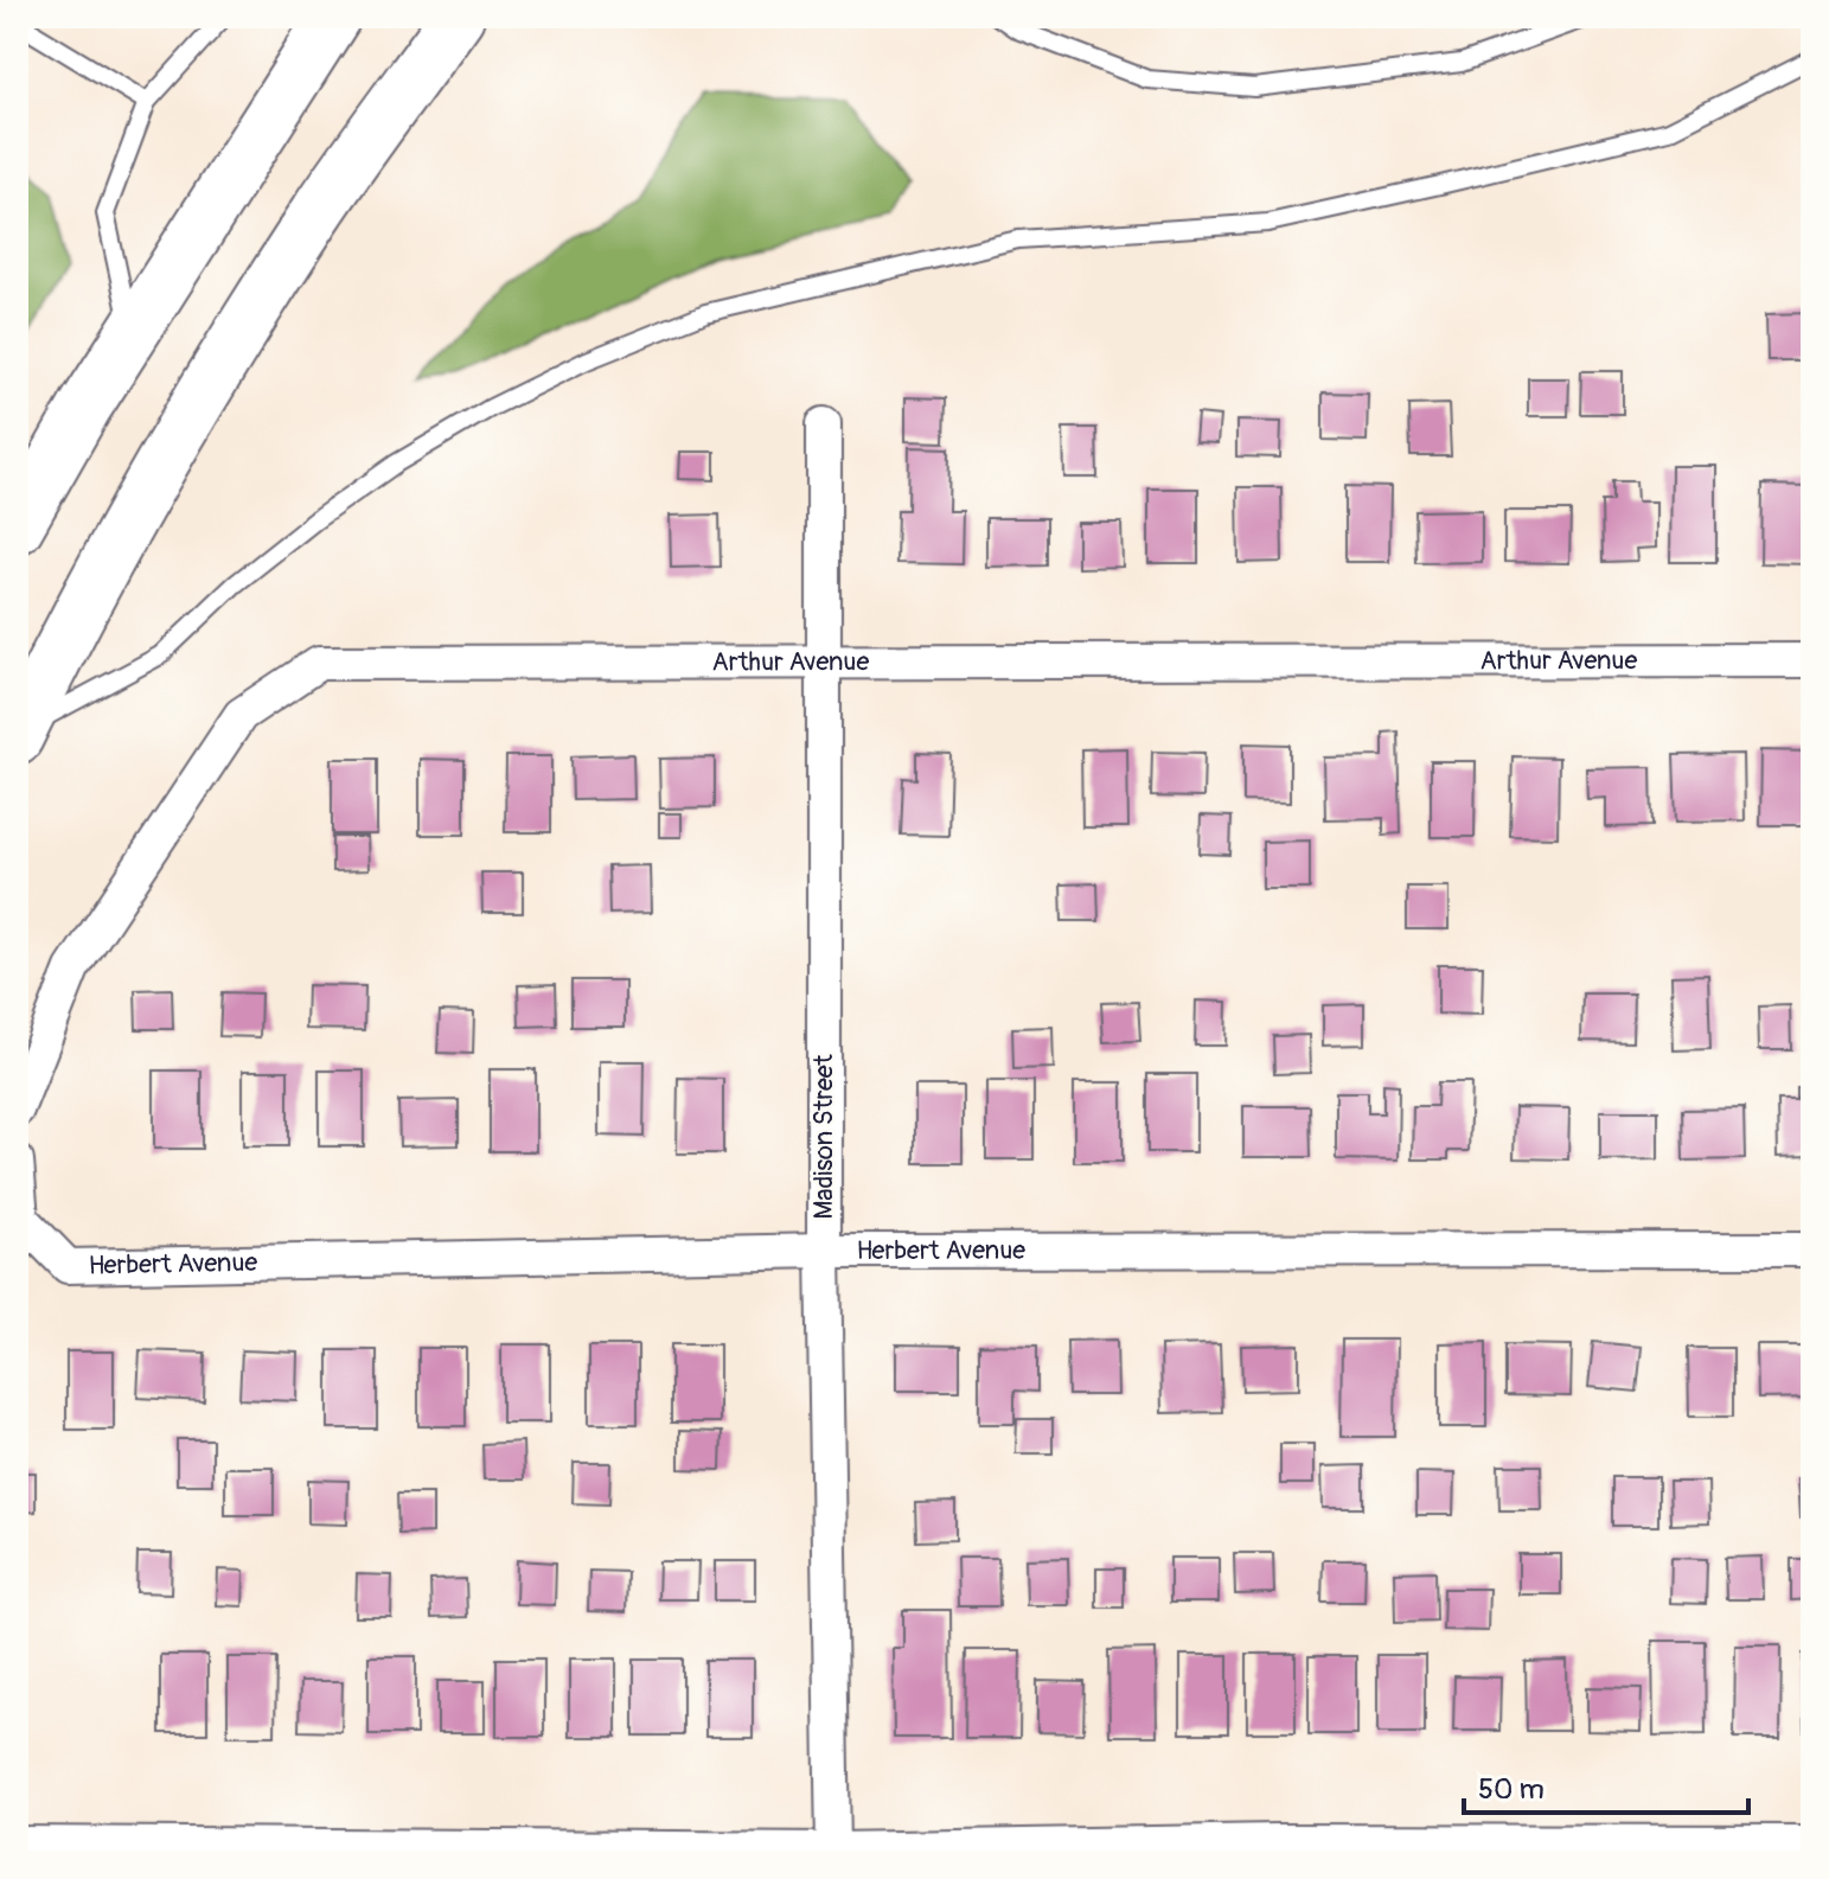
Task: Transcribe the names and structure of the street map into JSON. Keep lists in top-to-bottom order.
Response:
{
  "streets": {
    "street": ["Arthur Avenue", "Madison Street", "Herbert Avenue"]
  },
  "crossings": [
    ["Arthur Avenue", "Madison Street"],
    ["Madison Street", "Herbert Avenue"]
  ],
  "scale_bar": "50 m"
}
